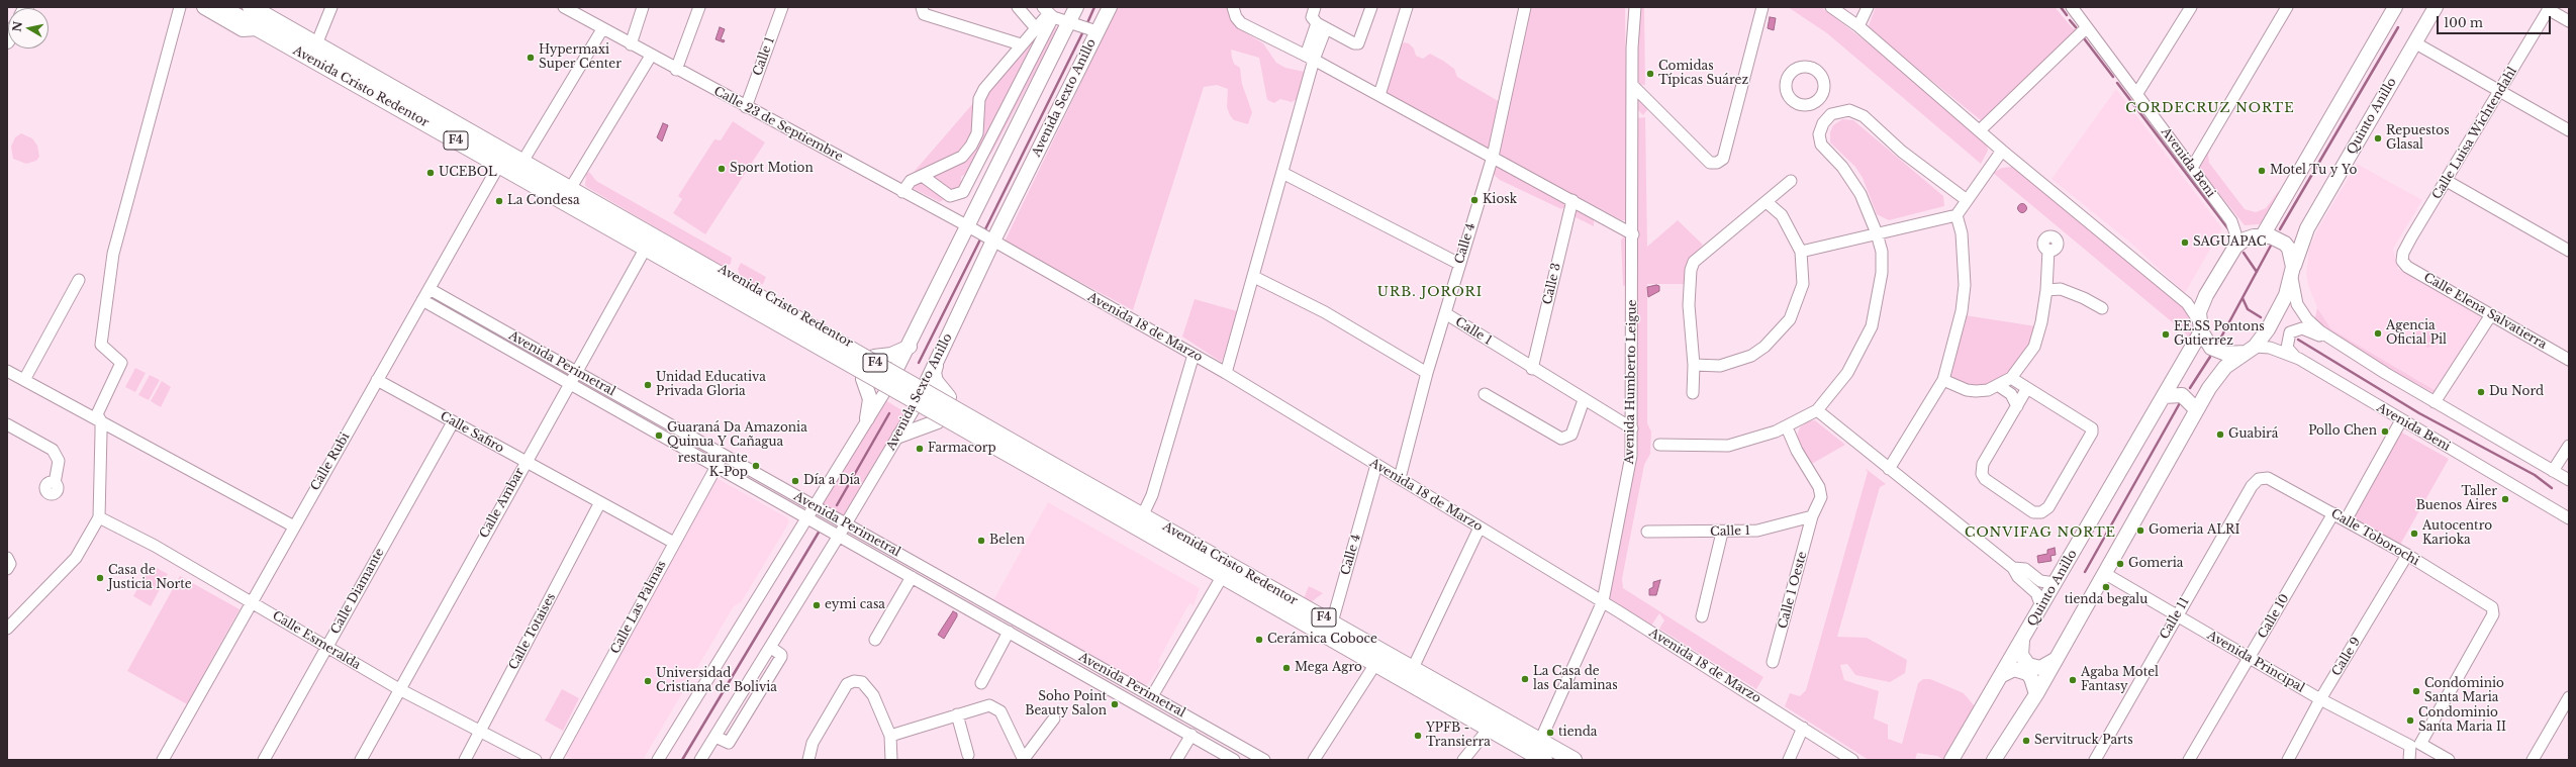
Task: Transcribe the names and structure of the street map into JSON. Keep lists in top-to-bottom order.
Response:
{
  "streets": {
    "highway": ["Avenida Cristo Redentor", "F4"],
    "main road": ["Avenida Sexto Anillo", "Quinto Anillo"],
    "street": [
      "Calle 1",
      "Calle 23 de Septiembre",
      "Calle Luisa Wichtendahl",
      "Avenida Beni",
      "Calle 4",
      "Calle 3",
      "Calle Elena Salvatierra",
      "Avenida 18 de Marzo",
      "Avenida Perimetral",
      "Avenida Humberto Leigue",
      "Calle Safiro",
      "Calle Rubi",
      "Calle Ambar",
      "Calle Toborochi",
      "Calle 1 Oeste",
      "Calle Diamante",
      "Calle Las Palmas",
      "Calle 10",
      "Calle 11",
      "Calle Totaises",
      "Calle Esmeralda",
      "Calle 9",
      "Avenida Principal"
    ]
  },
  "crossings": [
    ["Calle 1", "Calle 23 de Septiembre"],
    ["Calle 1", "Calle 4"],
    ["Calle 1", "Calle 3"],
    ["Calle 1", "Avenida Humberto Leigue"],
    ["Calle 1", "Calle 1 Oeste"],
    ["Avenida Cristo Redentor", "Avenida Sexto Anillo"],
    ["Avenida Cristo Redentor", "Calle 4"],
    ["Avenida Cristo Redentor", "Avenida Humberto Leigue"],
    ["Avenida Cristo Redentor", "Calle Rubi"],
    ["Avenida Cristo Redentor", "Calle Ambar"],
    ["Avenida Sexto Anillo", "Calle 23 de Septiembre"],
    ["Avenida Sexto Anillo", "Avenida 18 de Marzo"],
    ["Avenida Sexto Anillo", "Avenida Perimetral"],
    ["Quinto Anillo", "Avenida Beni"],
    ["Quinto Anillo", "Avenida Principal"],
    ["Calle 23 de Septiembre", "Avenida 18 de Marzo"],
    ["Calle Luisa Wichtendahl", "Calle Elena Salvatierra"],
    ["Calle 4", "Avenida 18 de Marzo"],
    ["Avenida 18 de Marzo", "Avenida Humberto Leigue"],
    ["Avenida Perimetral", "Calle Rubi"],
    ["Avenida Perimetral", "Calle Ambar"],
    ["Avenida Perimetral", "Calle Las Palmas"],
    ["Calle Safiro", "Calle Rubi"],
    ["Calle Safiro", "Calle Ambar"],
    ["Calle Safiro", "Calle Diamante"],
    ["Calle Safiro", "Calle Las Palmas"],
    ["Calle Safiro", "Calle Totaises"],
    ["Calle Rubi", "Calle Esmeralda"],
    ["Calle Ambar", "Calle Esmeralda"],
    ["Calle Toborochi", "Calle 10"],
    ["Calle Toborochi", "Calle 11"],
    ["Calle Toborochi", "Calle 9"],
    ["Calle Toborochi", "Avenida Principal"],
    ["Calle Diamante", "Calle Esmeralda"],
    ["Calle 10", "Avenida Principal"],
    ["Calle 11", "Avenida Principal"],
    ["Calle Totaises", "Calle Esmeralda"],
    ["Calle 9", "Avenida Principal"]
  ],
  "districts": ["CORDECRUZ NORTE", "URB. JORORI", "CONVIFAG NORTE"],
  "places": [
    "Hypermaxi Super Center",
    "Comidas Típicas Suárez",
    "Repuestos Glasal",
    "Sport Motion",
    "Motel Tu y Yo",
    "UCEBOL",
    "Kiosk",
    "La Condesa",
    "SAGUAPAC",
    "Agencia Oficial Pil",
    "EE.SS Pontons Gutierrez",
    "Unidad Educativa Privada Gloria",
    "Du Nord",
    "Pollo Chen",
    "Guabirá",
    "Guaraná Da Amazonia Quinua Y Cañagua",
    "Farmacorp",
    "restaurante K-Pop",
    "Día a Día",
    "Taller Buenos Aires",
    "Gomeria ALRI",
    "Autocentro Karioka",
    "Belen",
    "Gomeria",
    "Casa de Justicia Norte",
    "tienda begalu",
    "eymi casa",
    "Cerámica Coboce",
    "Mega Agro",
    "La Casa de las Calaminas",
    "Agaba Motel Fantasy",
    "Universidad Cristiana de Bolivia",
    "Condominio Santa Maria",
    "Soho Point Beauty Salon",
    "Condominio Santa Maria II",
    "tienda",
    "YPFB - Transierra",
    "Servitruck Parts"
  ],
  "scale_bar": "100 m",
  "north": "left"
}
